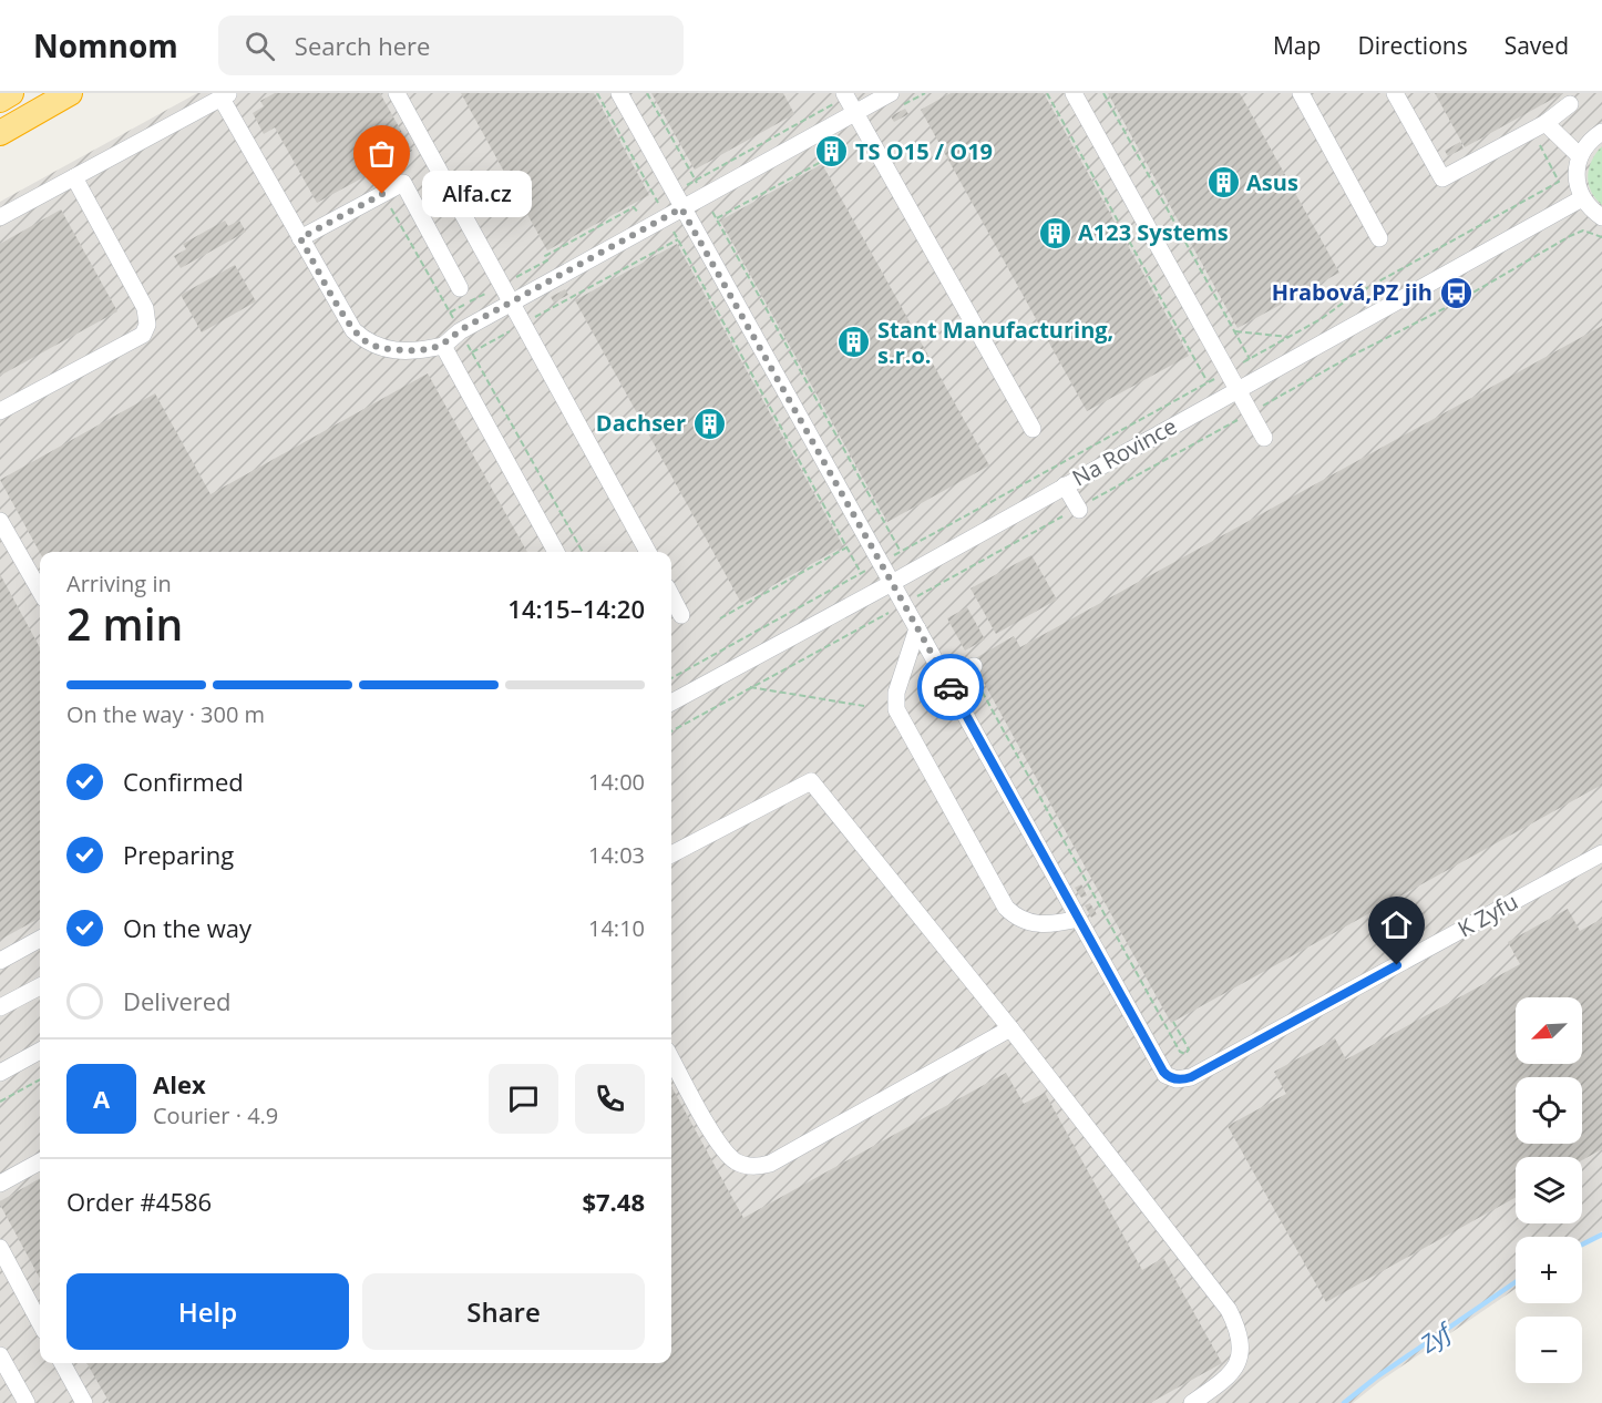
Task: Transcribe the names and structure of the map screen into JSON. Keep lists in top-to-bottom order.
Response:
{
  "streets": {
    "street": ["Na Rovince", "K Zyfu"]
  },
  "crossings": [
    ["Na Rovince", "K Zyfu"]
  ],
  "water": ["Zyf"],
  "places": {
    "building": [
      "TS O15 / O19",
      "Asus",
      "A123 Systems",
      "Stant Manufacturing, s.r.o.",
      "Dachser"
    ],
    "other": ["Alfa.cz"],
    "bus stop": ["Hrabová,PZ jih"]
  },
  "north": "bottom left",
  "page": {
    "header": "Nomnom",
    "search": "Search here",
    "nav": ["Map", "Directions", "Saved"],
    "bubble": "Alfa.cz",
    "heading": ["2 min", "Arriving in", "14:15–14:20"],
    "panel": [
      "Alex",
      "Courier · 4.9",
      "Order #4586",
      "$7.48"
    ],
    "bar": "On the way · 300 m",
    "list": [
      ["Confirmed", "14:00"],
      ["Preparing", "14:03"],
      ["On the way", "14:10"],
      "Delivered"
    ],
    "map_buttons": ["+", "−"],
    "round": "A",
    "buttons": ["Help", "Share"]
  }
}
